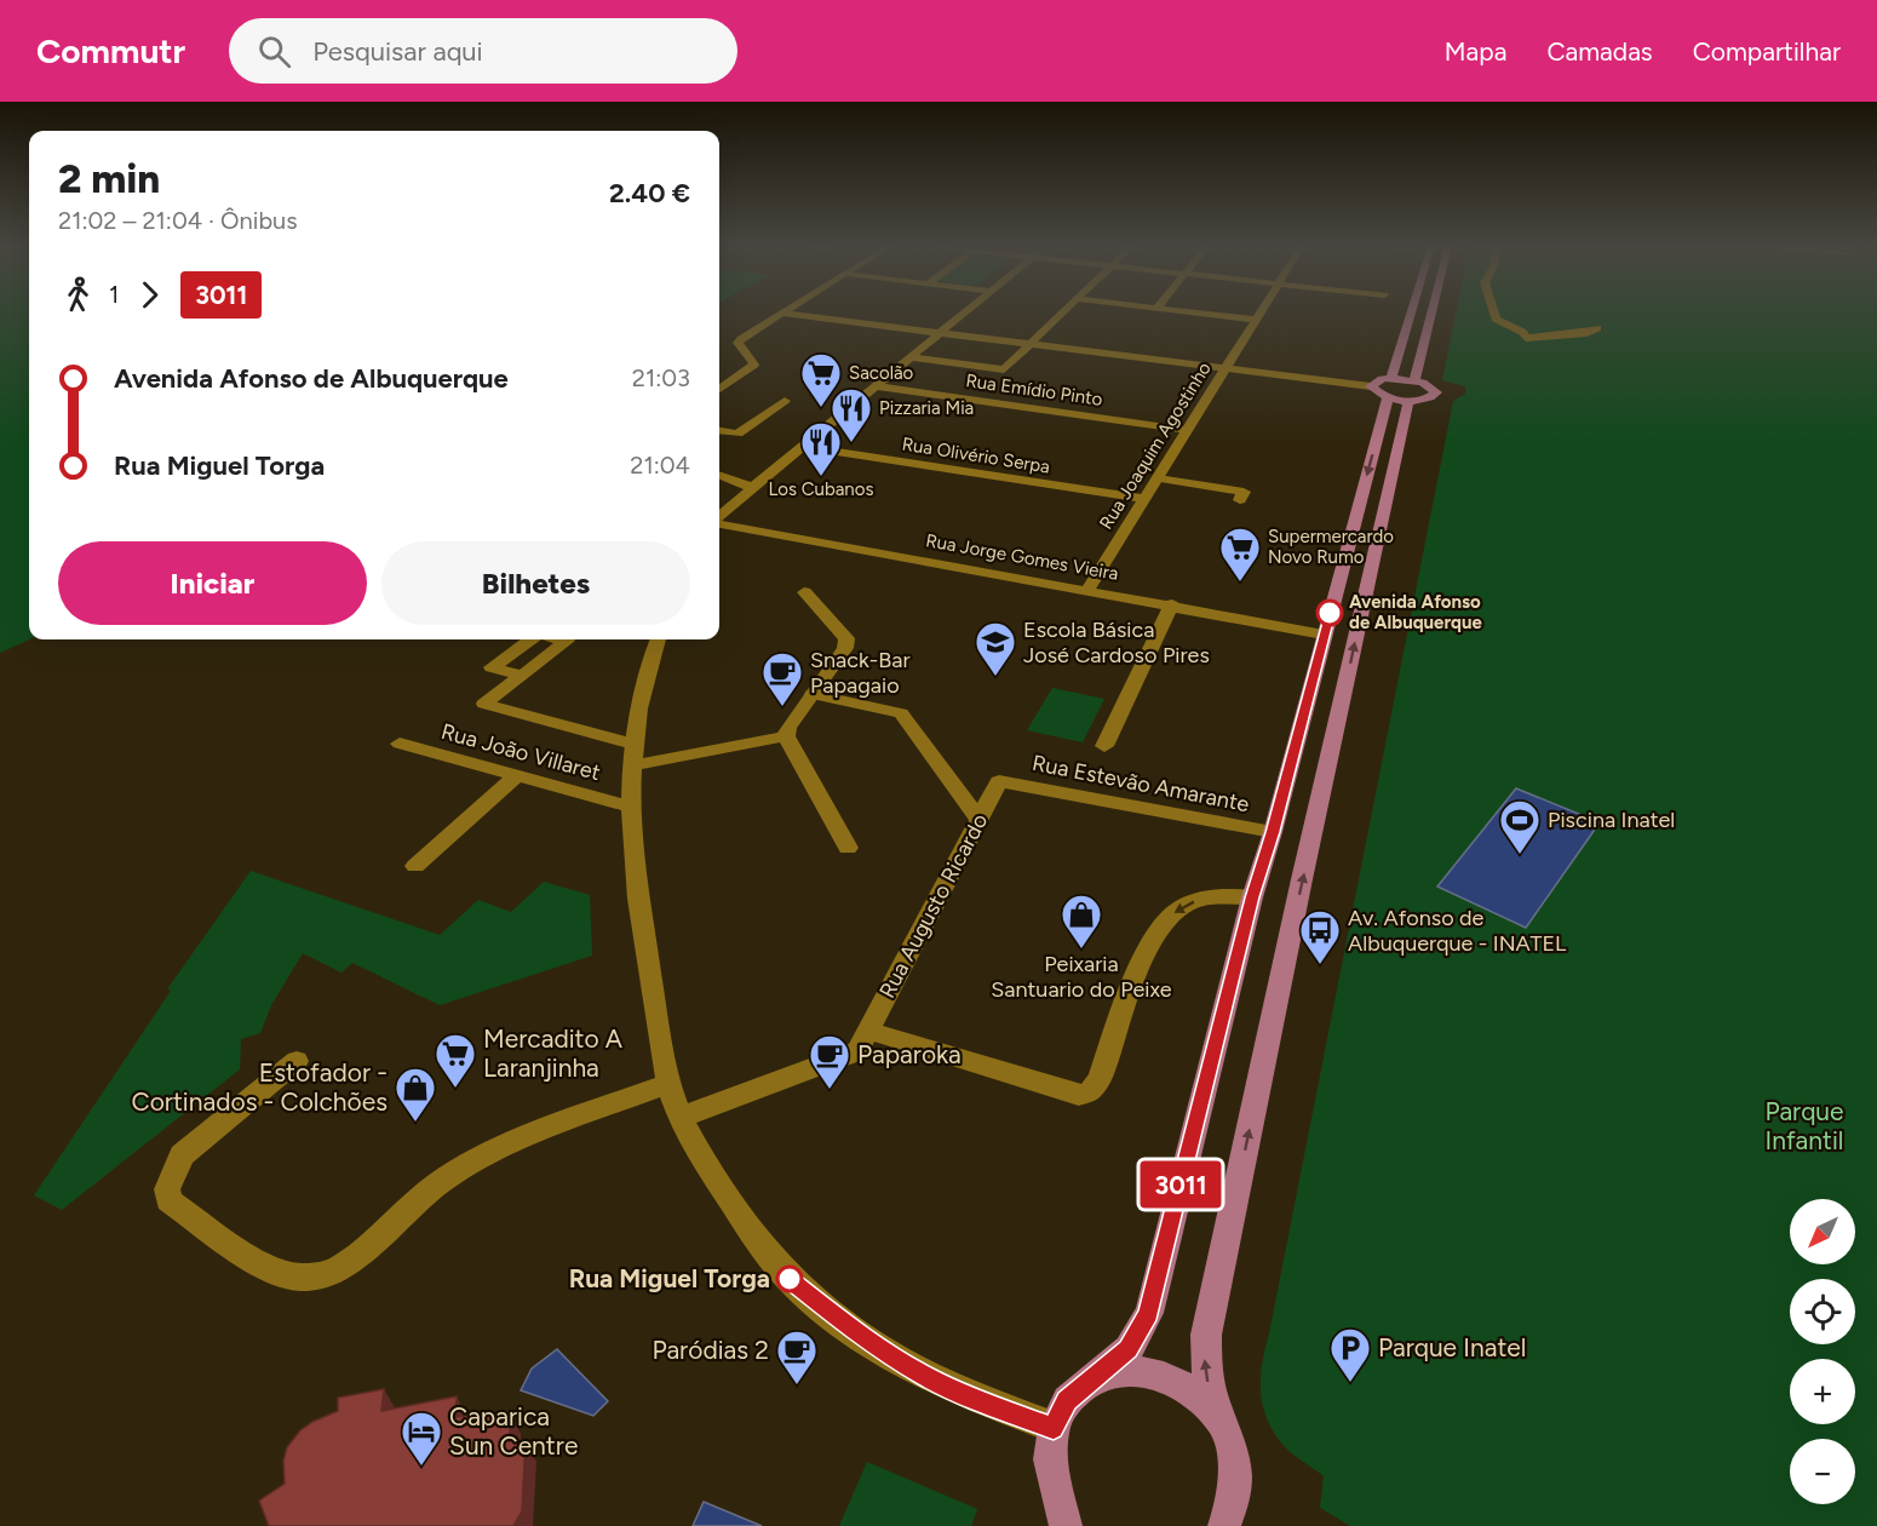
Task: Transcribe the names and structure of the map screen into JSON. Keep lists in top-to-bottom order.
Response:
{
  "streets": {
    "street": [
      "Rua Emídio Pinto",
      "Rua Joaquim Agostinho",
      "Rua Olivério Serpa",
      "Rua Jorge Gomes Vieira",
      "Rua João Villaret",
      "Rua Estevão Amarante",
      "Rua Augusto Ricardo"
    ]
  },
  "crossings": [
    ["Rua Emídio Pinto", "Rua Joaquim Agostinho"],
    ["Rua Joaquim Agostinho", "Rua Olivério Serpa"],
    ["Rua Joaquim Agostinho", "Rua Jorge Gomes Vieira"],
    ["Rua Estevão Amarante", "Rua Augusto Ricardo"]
  ],
  "parks": ["Parque Infantil"],
  "places": {
    "supermarket": ["Sacolão", "Supermercardo Novo Rumo", "Mercadito A Laranjinha"],
    "restaurant": ["Pizzaria Mia", "Los Cubanos"],
    "other": ["Avenida Afonso de Albuquerque", "Rua Miguel Torga"],
    "school or university": ["Escola Básica José Cardoso Pires"],
    "cafe": ["Snack-Bar Papagaio", "Paparoka", "Paródias 2"],
    "sports": ["Piscina Inatel"],
    "shop": ["Peixaria Santuario do Peixe", "Estofador - Cortinados - Colchões"],
    "bus stop": ["Av. Afonso de Albuquerque - INATEL"],
    "parking": ["Parque Inatel"],
    "hotel": ["Caparica Sun Centre"]
  },
  "lines": ["bus line 3011"],
  "north": "bottom left",
  "page": {
    "header": "Commutr",
    "search": "Pesquisar aqui",
    "nav": ["Mapa", "Camadas", "Compartilhar"],
    "on_map": "3011",
    "heading": ["2 min", "21:02 – 21:04 · Ônibus", "2.40 €"],
    "legs": ["1", "3011"],
    "list": [
      {
        "name": "Avenida Afonso de Albuquerque",
        "value": "21:03"
      },
      {
        "name": "Rua Miguel Torga",
        "value": "21:04"
      }
    ],
    "buttons": ["Iniciar", "Bilhetes"],
    "map_buttons": ["+", "−"]
  }
}
